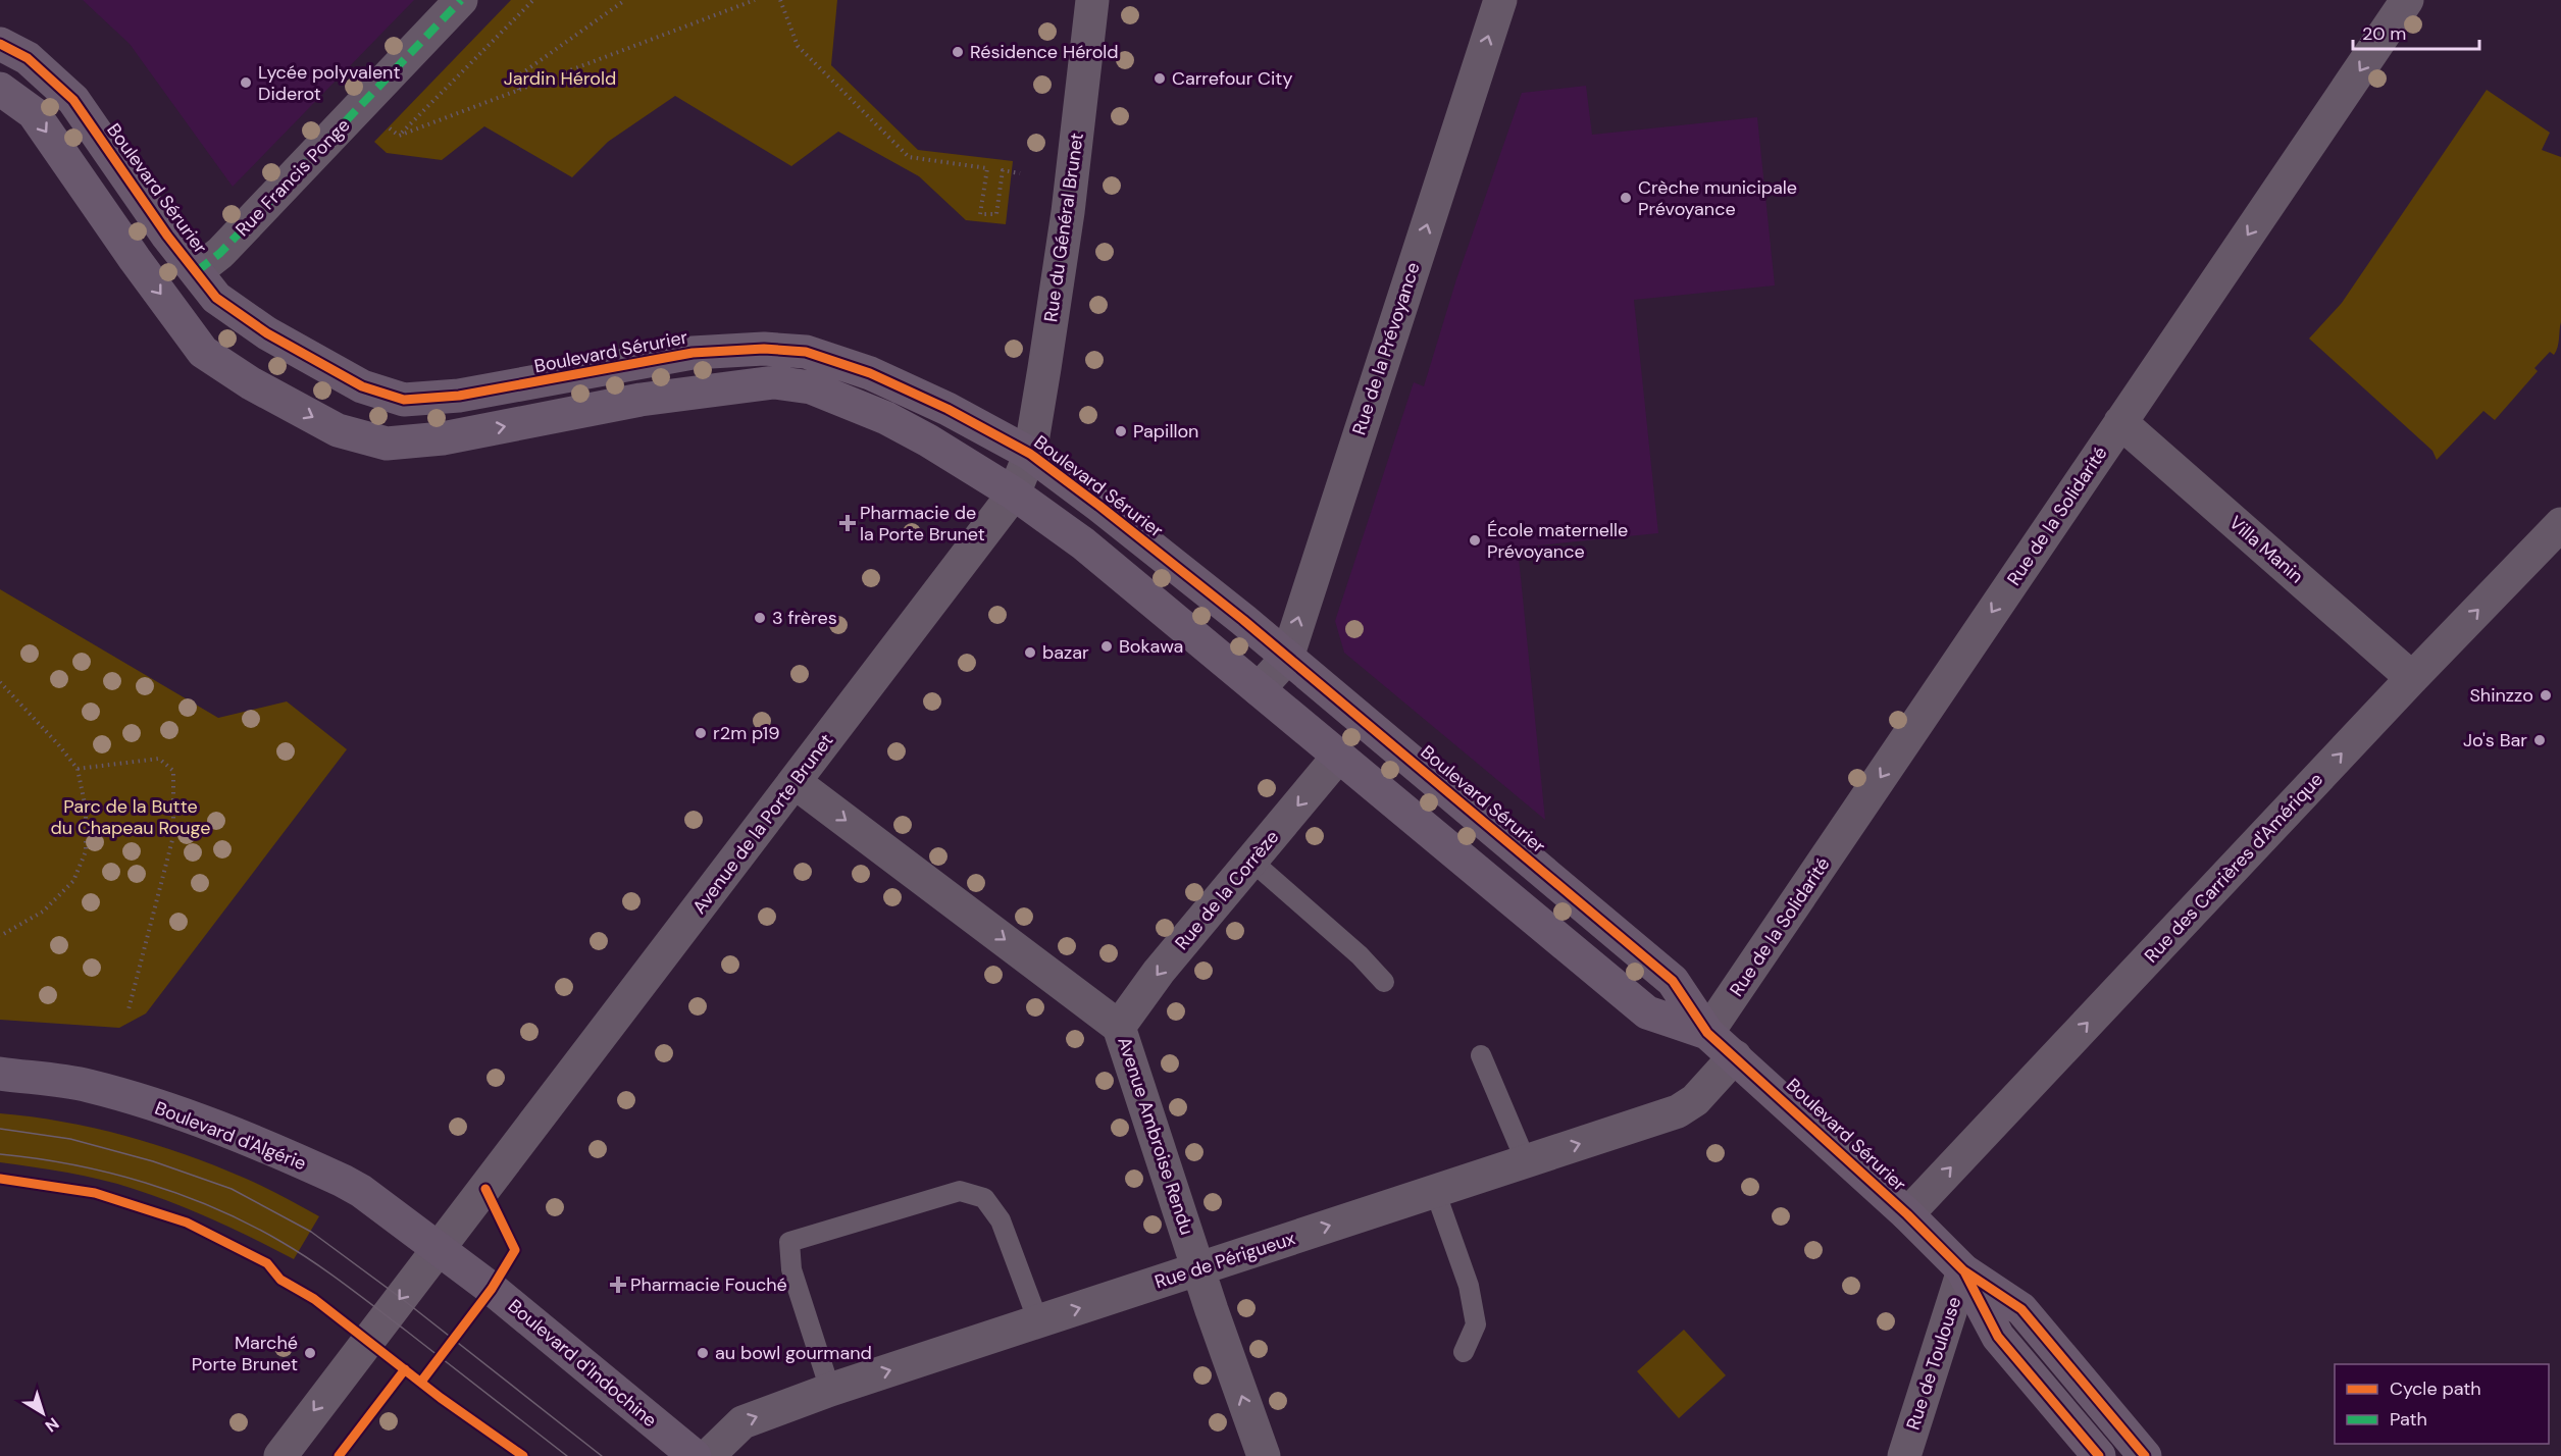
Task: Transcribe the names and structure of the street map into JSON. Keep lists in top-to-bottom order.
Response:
{
  "streets": {
    "main road": ["Boulevard d'Algérie", "Boulevard d'Indochine"],
    "street": [
      "Rue Francis Ponge",
      "Boulevard Sérurier",
      "Rue du Général Brunet",
      "Rue de la Prévoyance",
      "Rue de la Solidarité",
      "Villa Manin",
      "Avenue de la Porte Brunet",
      "Rue des Carrières d'Amérique",
      "Rue de la Corrèze",
      "Avenue Ambroise Rendu",
      "Rue de Périgueux",
      "Rue de Toulouse"
    ]
  },
  "crossings": [
    ["Rue Francis Ponge", "Boulevard Sérurier"],
    ["Boulevard Sérurier", "Rue du Général Brunet"],
    ["Boulevard Sérurier", "Rue de la Prévoyance"],
    ["Boulevard Sérurier", "Rue de la Solidarité"],
    ["Boulevard Sérurier", "Avenue de la Porte Brunet"],
    ["Boulevard Sérurier", "Rue des Carrières d'Amérique"],
    ["Boulevard Sérurier", "Rue de la Corrèze"],
    ["Boulevard Sérurier", "Rue de Périgueux"],
    ["Boulevard Sérurier", "Rue de Toulouse"],
    ["Rue du Général Brunet", "Avenue de la Porte Brunet"],
    ["Rue de la Solidarité", "Villa Manin"],
    ["Villa Manin", "Rue des Carrières d'Amérique"],
    ["Avenue de la Porte Brunet", "Boulevard d'Algérie"],
    ["Avenue de la Porte Brunet", "Avenue Ambroise Rendu"],
    ["Avenue de la Porte Brunet", "Boulevard d'Indochine"],
    ["Rue de la Corrèze", "Avenue Ambroise Rendu"],
    ["Boulevard d'Algérie", "Boulevard d'Indochine"],
    ["Avenue Ambroise Rendu", "Rue de Périgueux"]
  ],
  "one_way": [
    "Rue de la Prévoyance",
    "Rue de la Solidarité",
    "Rue des Carrières d'Amérique",
    "Rue de la Corrèze",
    "Rue de Périgueux"
  ],
  "parks": ["Jardin Hérold", "Parc de la Butte du Chapeau Rouge"],
  "places": {
    "other": [
      "Résidence Hérold",
      "Carrefour City",
      "Lycée polyvalent Diderot",
      "Crèche municipale Prévoyance",
      "Papillon",
      "École maternelle Prévoyance",
      "3 frères",
      "Bokawa",
      "bazar",
      "Shinzzo",
      "r2m p19",
      "Jo's Bar",
      "Marché Porte Brunet",
      "au bowl gourmand"
    ],
    "health": ["Pharmacie de la Porte Brunet", "Pharmacie Fouché"]
  },
  "legend": ["Cycle path", "Path"],
  "scale_bar": "20 m",
  "north": "bottom right"
}
